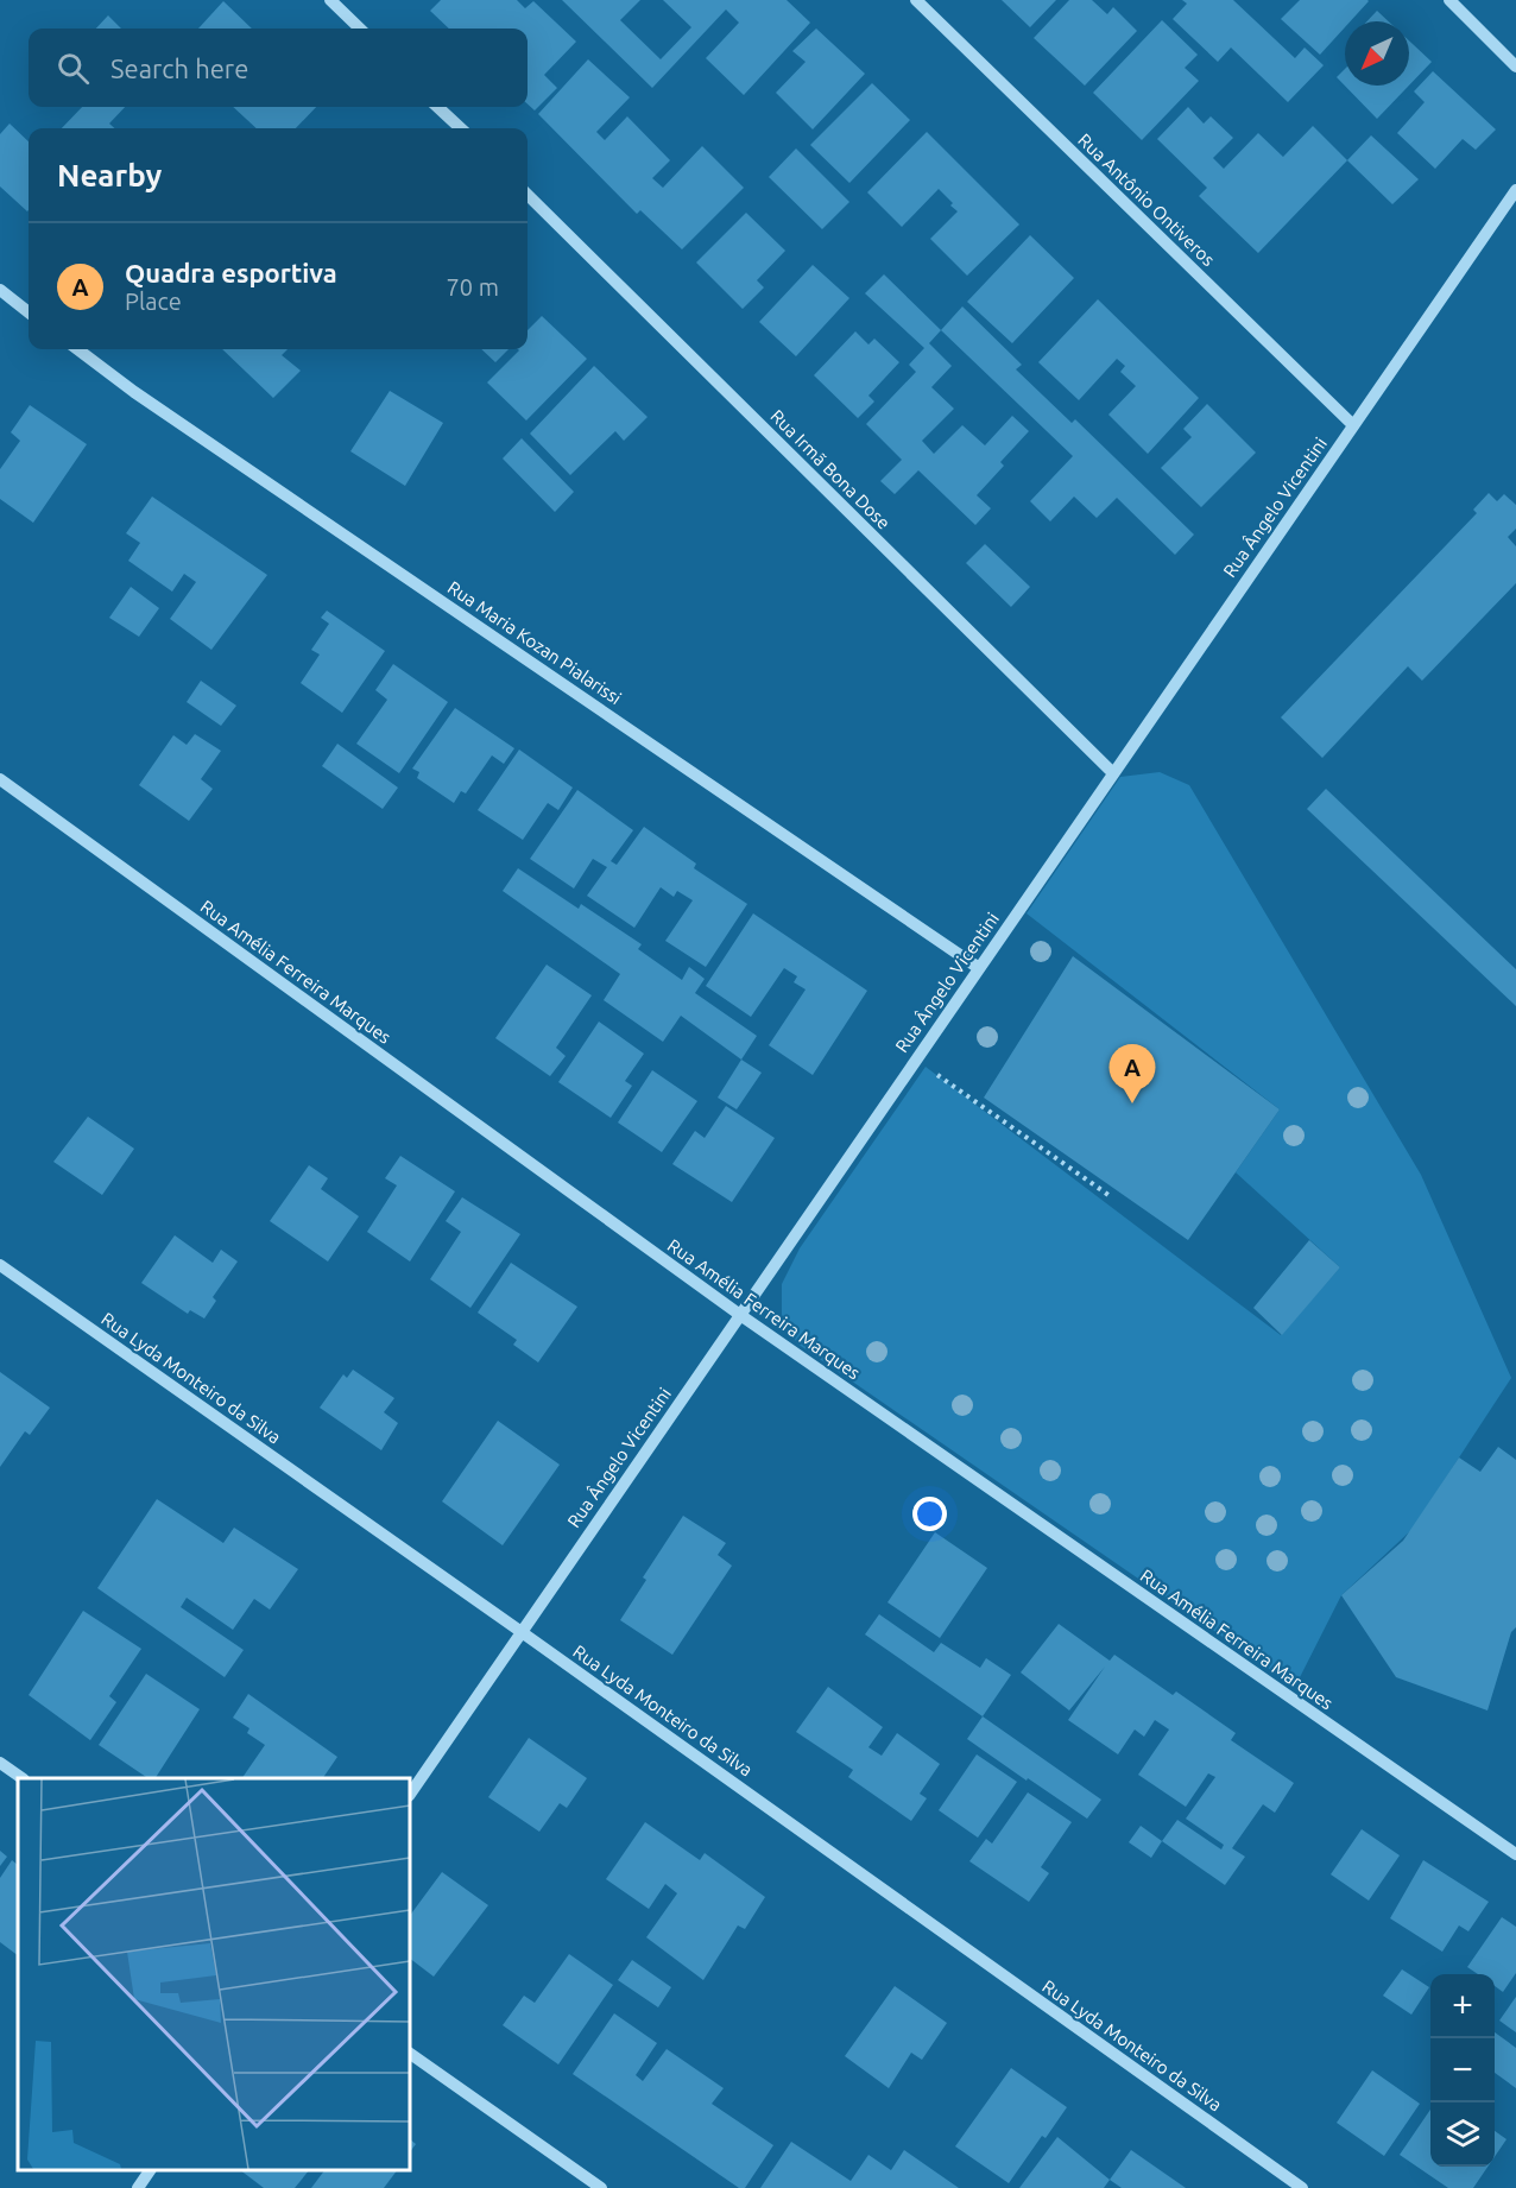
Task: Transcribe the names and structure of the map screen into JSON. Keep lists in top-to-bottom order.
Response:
{
  "streets": {
    "street": [
      "Rua Antônio Ontiveros",
      "Rua Irmã Bona Dose",
      "Rua Ângelo Vicentini",
      "Rua Maria Kozan Pialarissi",
      "Rua Amélia Ferreira Marques",
      "Rua Lyda Monteiro da Silva"
    ]
  },
  "crossings": [
    ["Rua Antônio Ontiveros", "Rua Ângelo Vicentini"],
    ["Rua Irmã Bona Dose", "Rua Ângelo Vicentini"],
    ["Rua Ângelo Vicentini", "Rua Maria Kozan Pialarissi"],
    ["Rua Ângelo Vicentini", "Rua Amélia Ferreira Marques"],
    ["Rua Ângelo Vicentini", "Rua Lyda Monteiro da Silva"]
  ],
  "north": "bottom left",
  "page": {
    "search": "Search here",
    "heading": "Nearby",
    "list": [
      {
        "mark": "A",
        "name": "Quadra esportiva",
        "note": "Place",
        "value": "70 m"
      }
    ],
    "pins": "A",
    "map_buttons": ["+", "−"]
  }
}
